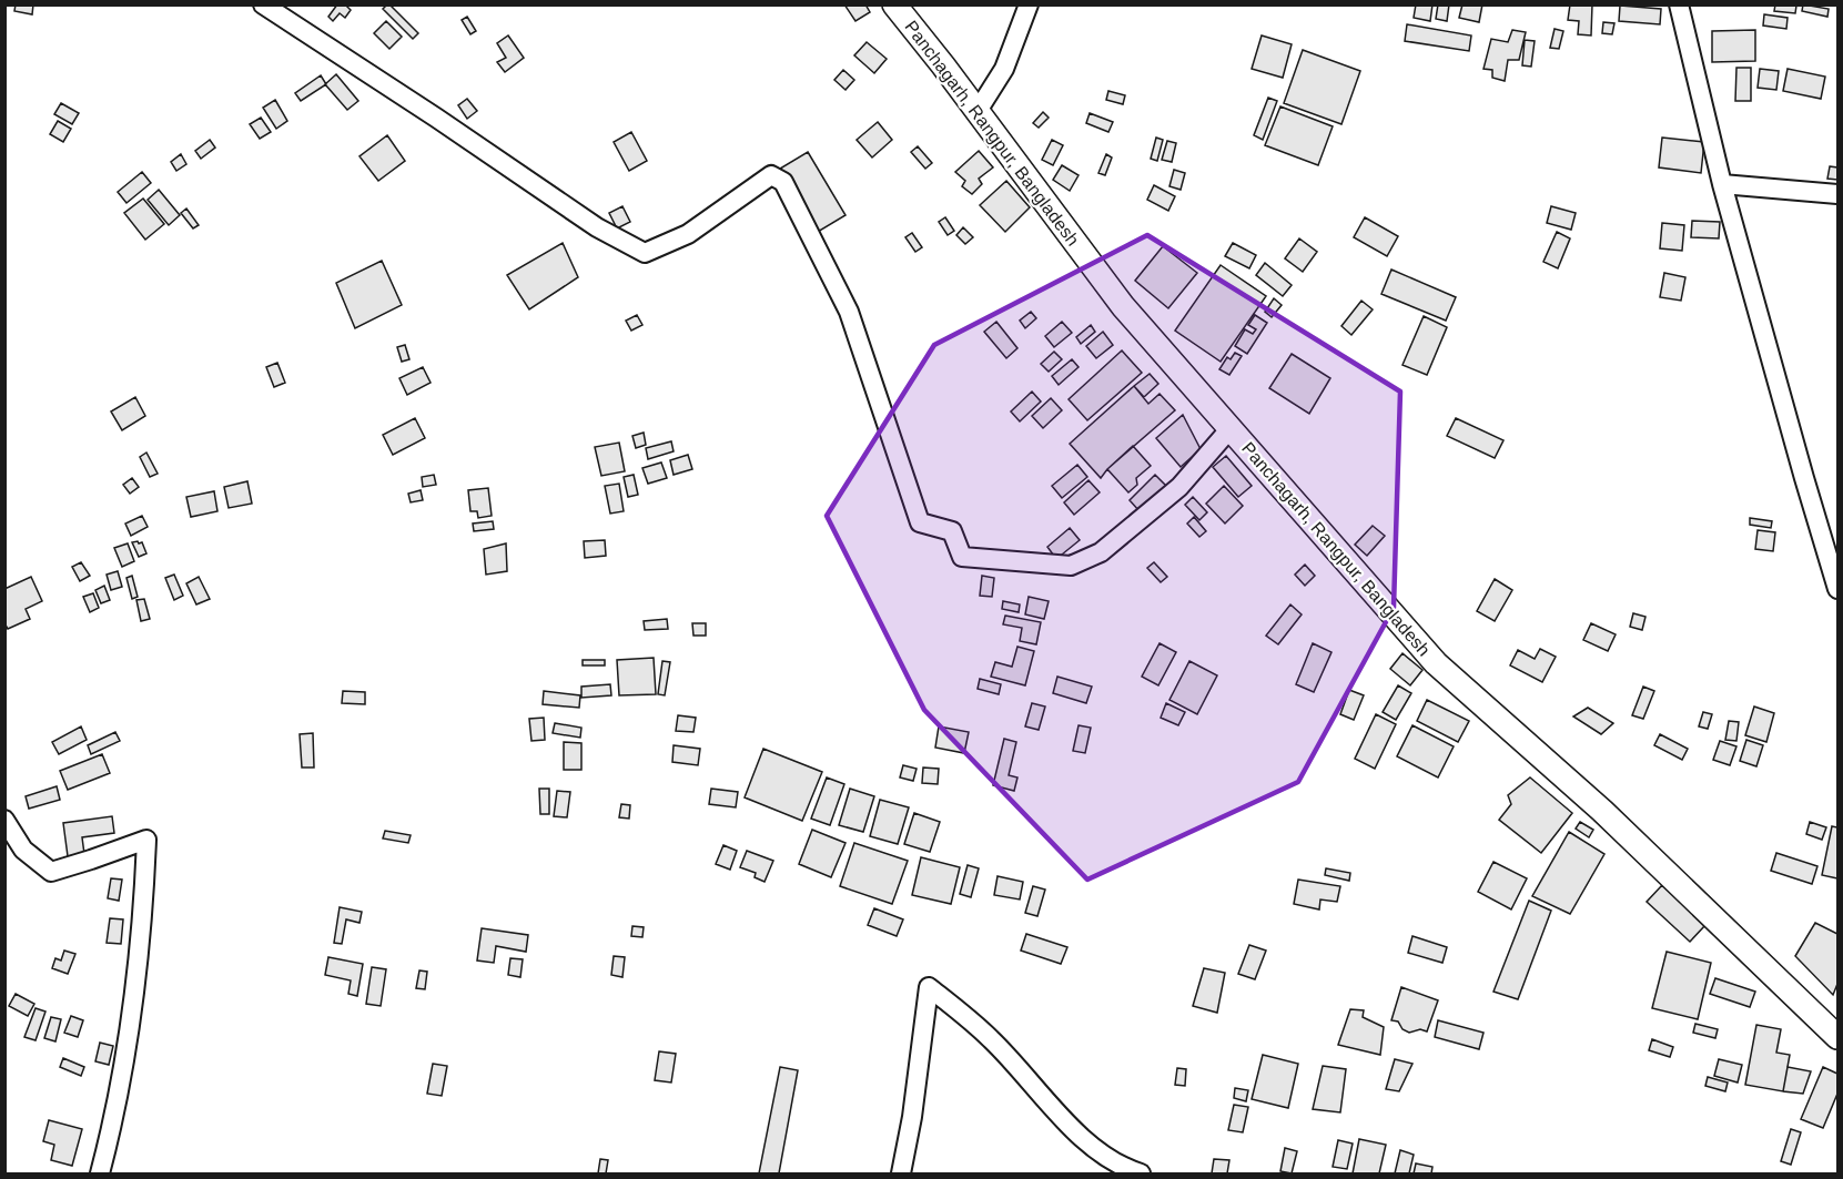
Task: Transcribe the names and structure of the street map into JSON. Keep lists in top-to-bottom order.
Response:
{
  "streets": {
    "street": ["Panchagarh, Rangpur, Bangladesh"]
  }
}
